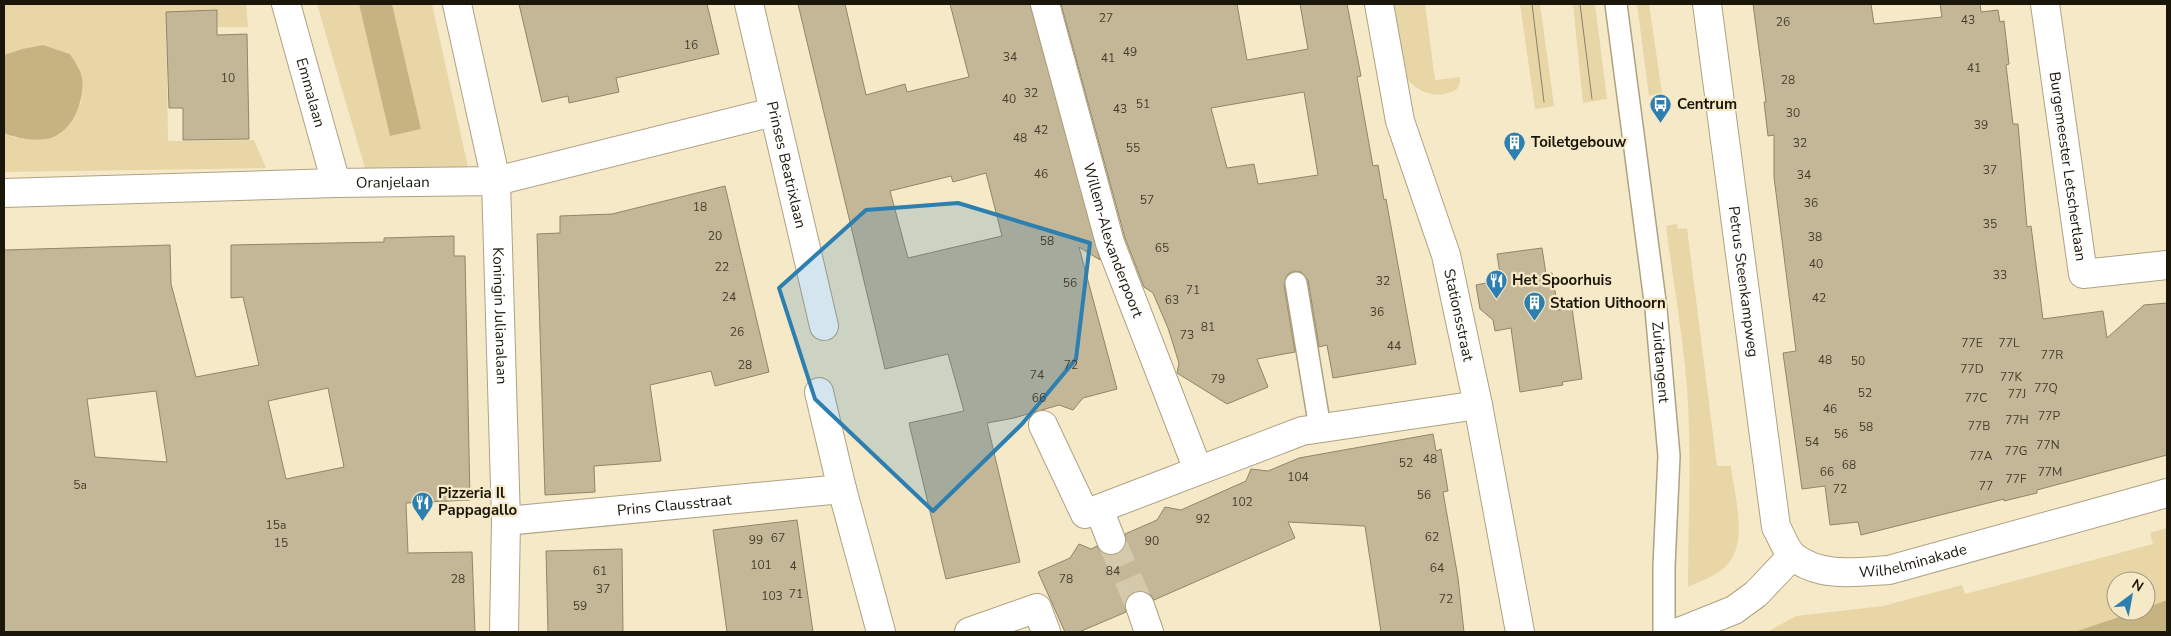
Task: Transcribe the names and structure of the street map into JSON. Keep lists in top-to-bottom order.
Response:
{
  "streets": {
    "street": [
      "Emmalaan",
      "Prinses Beatrixlaan",
      "Burgemeester Letschertlaan",
      "Oranjelaan",
      "Willem-Alexanderpoort",
      "Petrus Steenkampweg",
      "Stationsstraat",
      "Koningin Julianalaan",
      "Prins Clausstraat",
      "Wilhelminakade"
    ],
    "lane": ["Zuidtangent"]
  },
  "crossings": [
    ["Emmalaan", "Oranjelaan"],
    ["Prinses Beatrixlaan", "Oranjelaan"],
    ["Oranjelaan", "Koningin Julianalaan"],
    ["Petrus Steenkampweg", "Wilhelminakade"],
    ["Koningin Julianalaan", "Prins Clausstraat"]
  ],
  "places": {
    "bus stop": ["Centrum"],
    "building": ["Toiletgebouw", "Station Uithoorn"],
    "restaurant": ["Het Spoorhuis", "Pizzeria Il Pappagallo"]
  },
  "house_numbers": [
    "27",
    "43",
    "26",
    "16",
    "49",
    "34",
    "41",
    "41",
    "10",
    "28",
    "32",
    "40",
    "51",
    "43",
    "30",
    "39",
    "42",
    "48",
    "32",
    "55",
    "37",
    "46",
    "34",
    "57",
    "36",
    "18",
    "35",
    "20",
    "38",
    "58",
    "65",
    "40",
    "22",
    "33",
    "32",
    "56",
    "71",
    "24",
    "42",
    "63",
    "36",
    "81",
    "26",
    "73",
    "77E",
    "77L",
    "44",
    "77R",
    "48",
    "50",
    "28",
    "72",
    "77D",
    "74",
    "77K",
    "79",
    "77Q",
    "52",
    "77J",
    "66",
    "77C",
    "46",
    "77P",
    "77H",
    "77B",
    "58",
    "56",
    "54",
    "77N",
    "77G",
    "77A",
    "48",
    "52",
    "68",
    "66",
    "77M",
    "104",
    "77F",
    "5a",
    "77",
    "72",
    "56",
    "102",
    "92",
    "15a",
    "62",
    "67",
    "99",
    "90",
    "15",
    "101",
    "4",
    "64",
    "61",
    "84",
    "28",
    "78",
    "37",
    "71",
    "103",
    "72",
    "59"
  ],
  "north": "top right"
}
